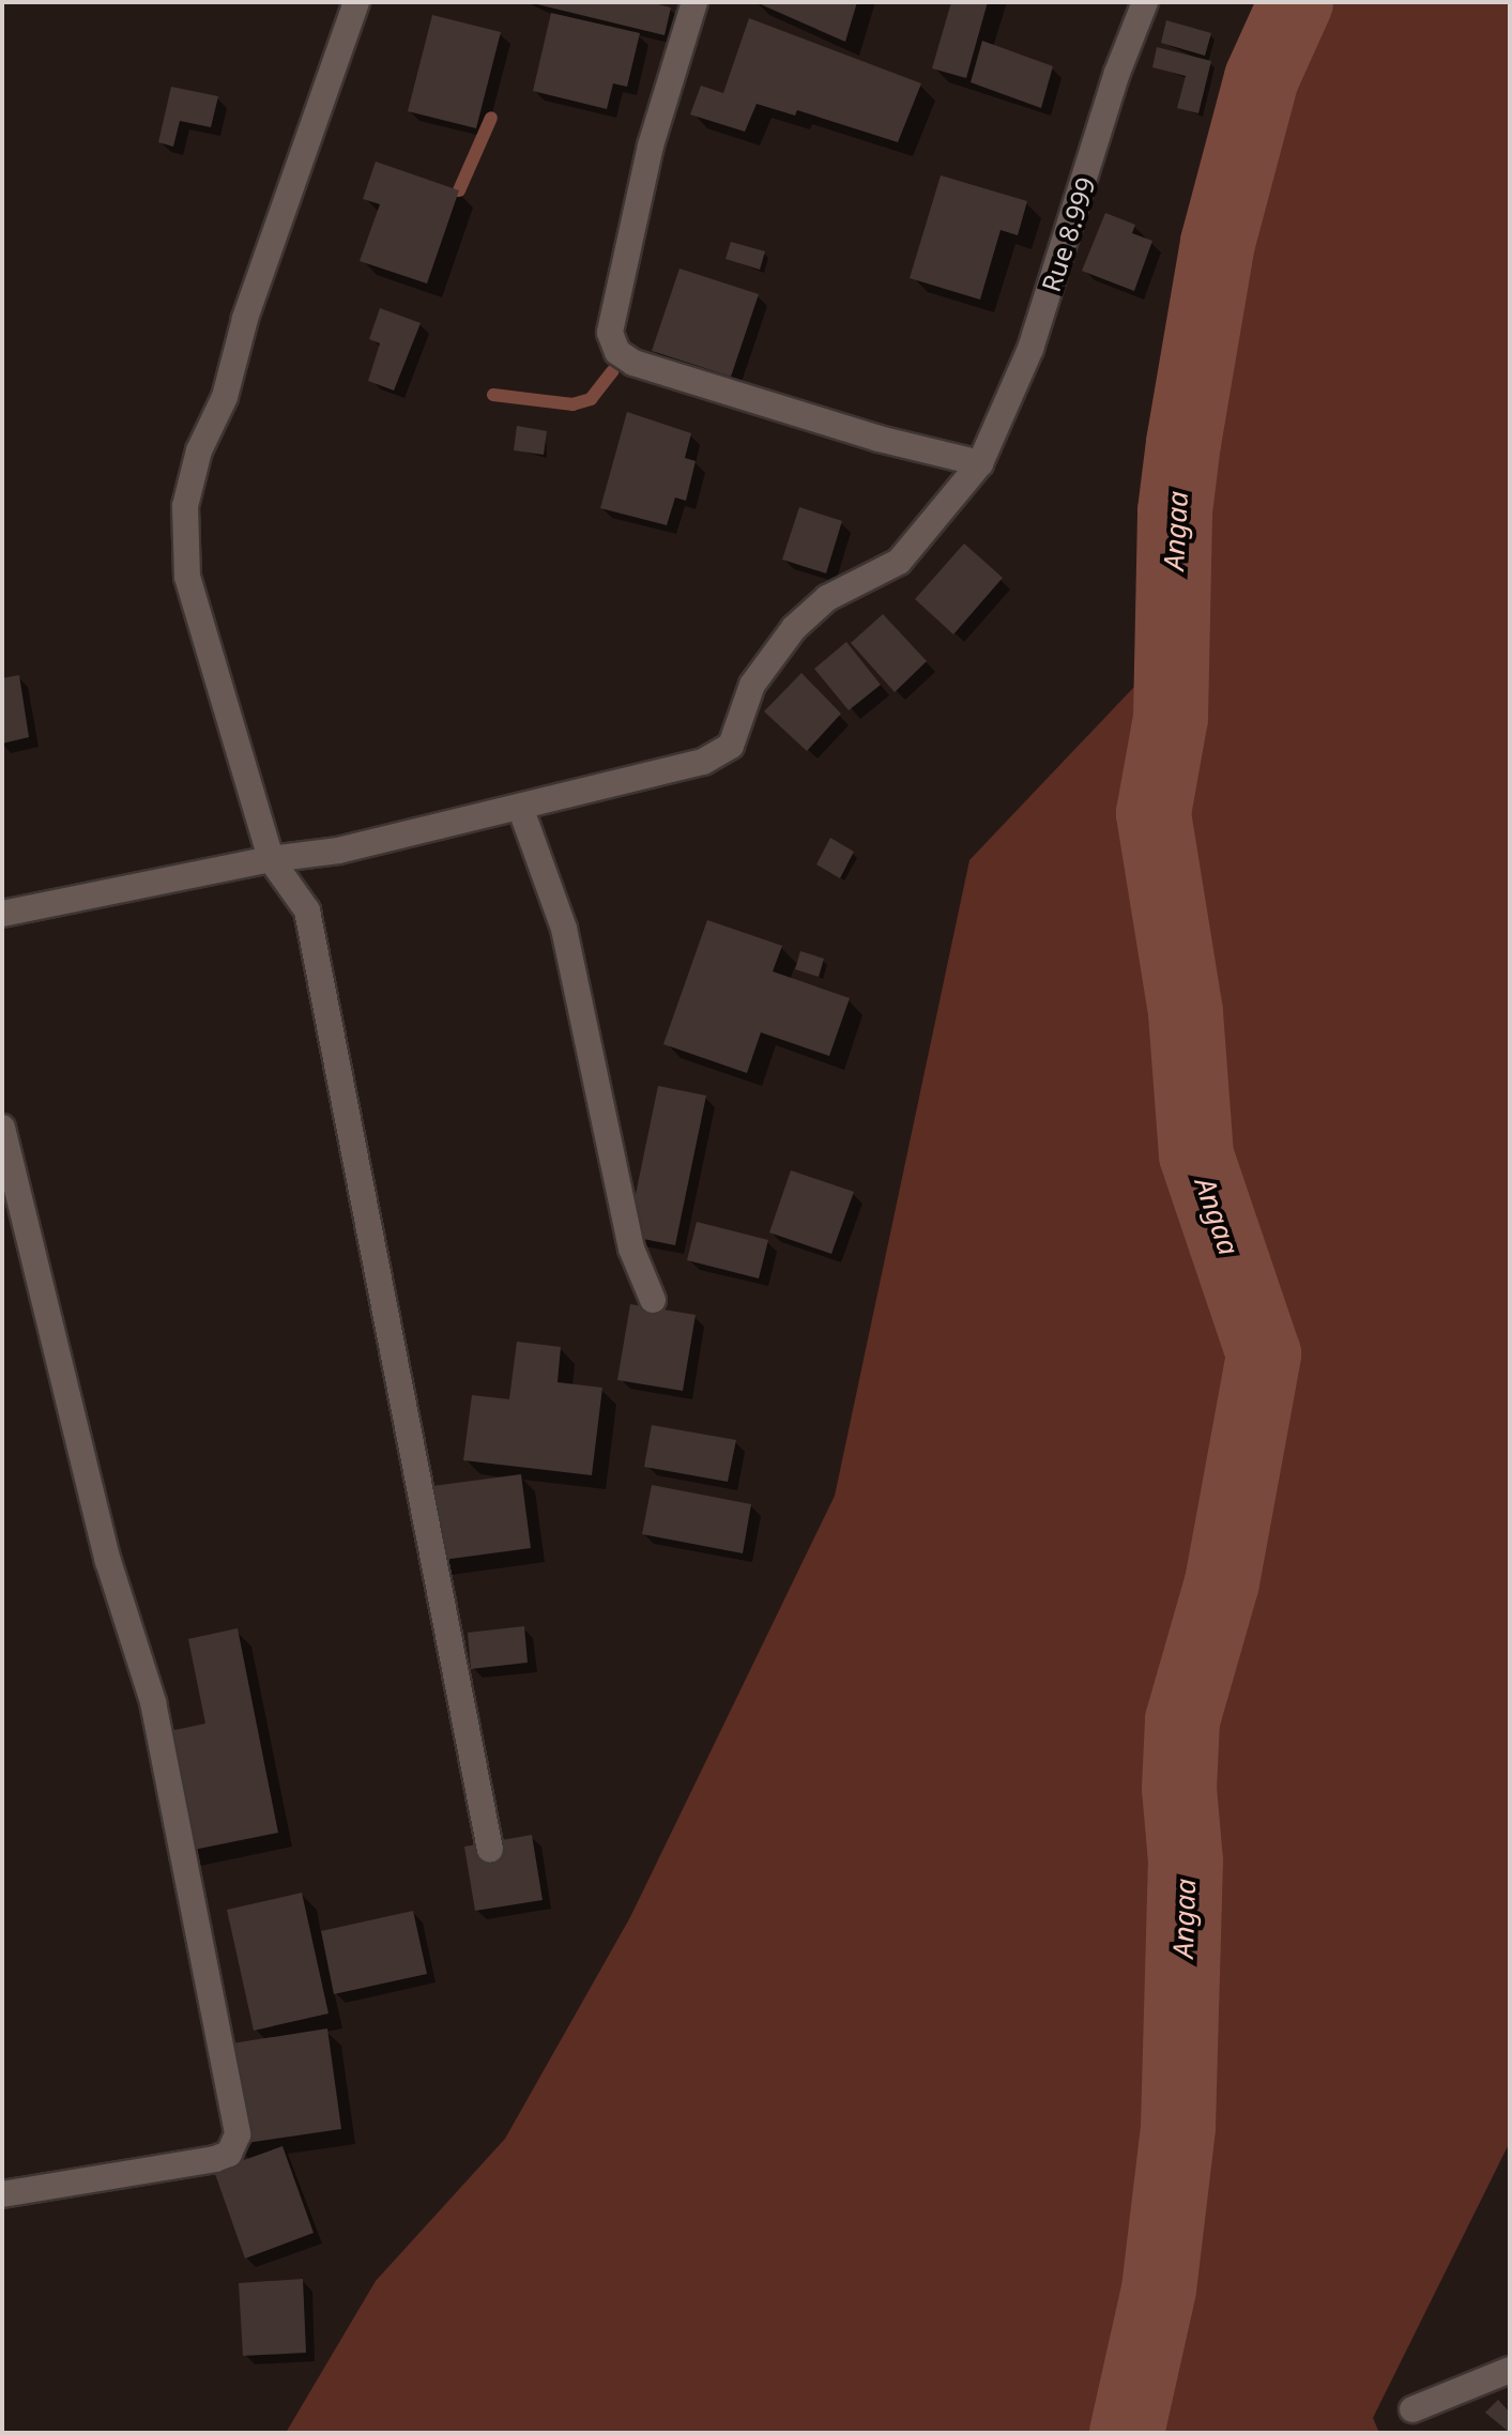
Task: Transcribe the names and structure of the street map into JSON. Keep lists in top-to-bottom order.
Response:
{
  "streets": {
    "street": ["Rue 8.999"]
  },
  "water": ["Angaa"]
}
